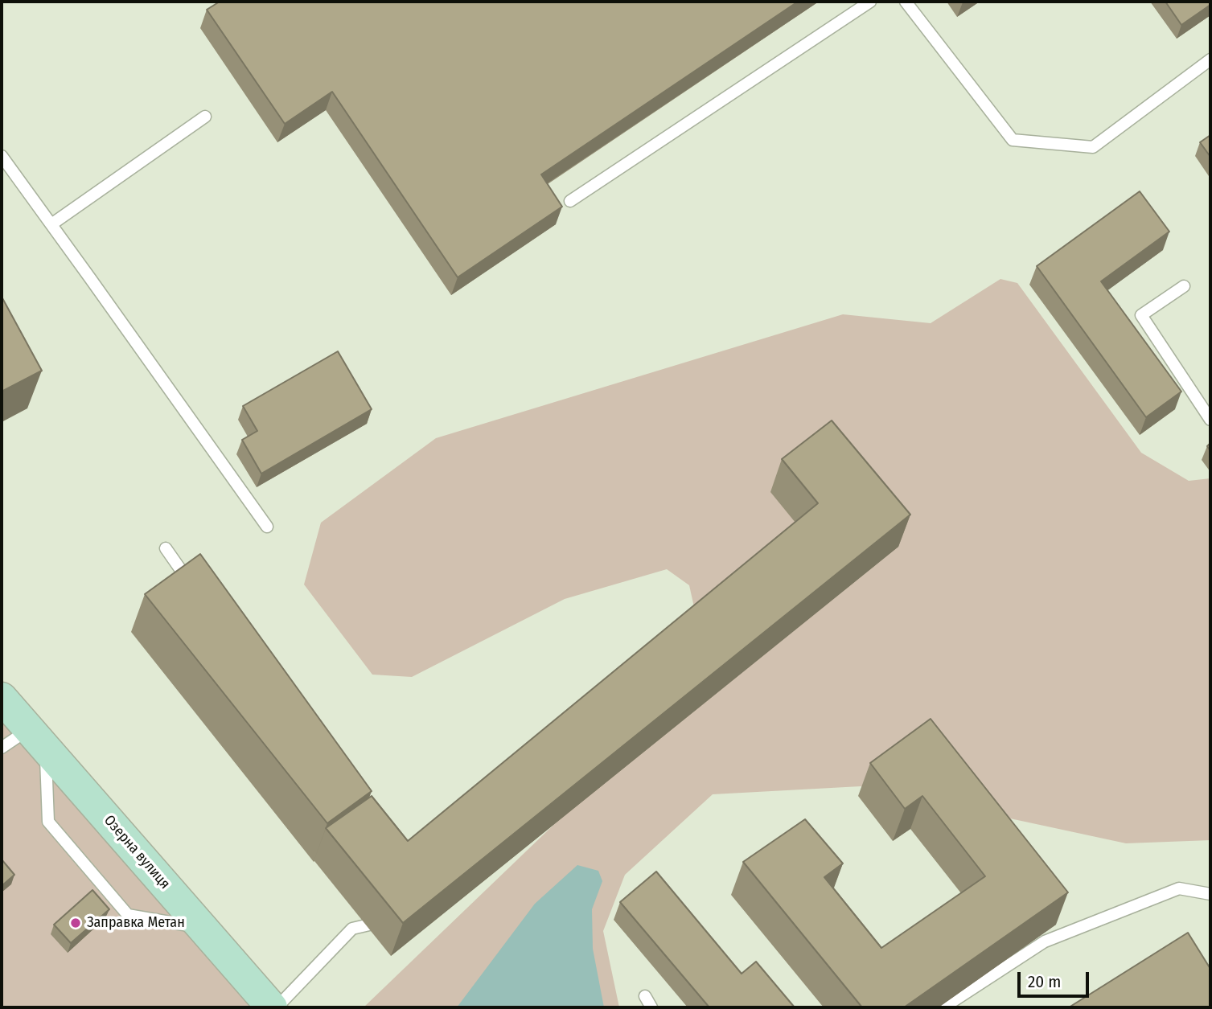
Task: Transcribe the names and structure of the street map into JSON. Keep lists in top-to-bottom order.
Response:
{
  "streets": {
    "street": ["Озерна вулиця"]
  },
  "places": ["Заправка Метан"],
  "scale_bar": "20 m"
}
